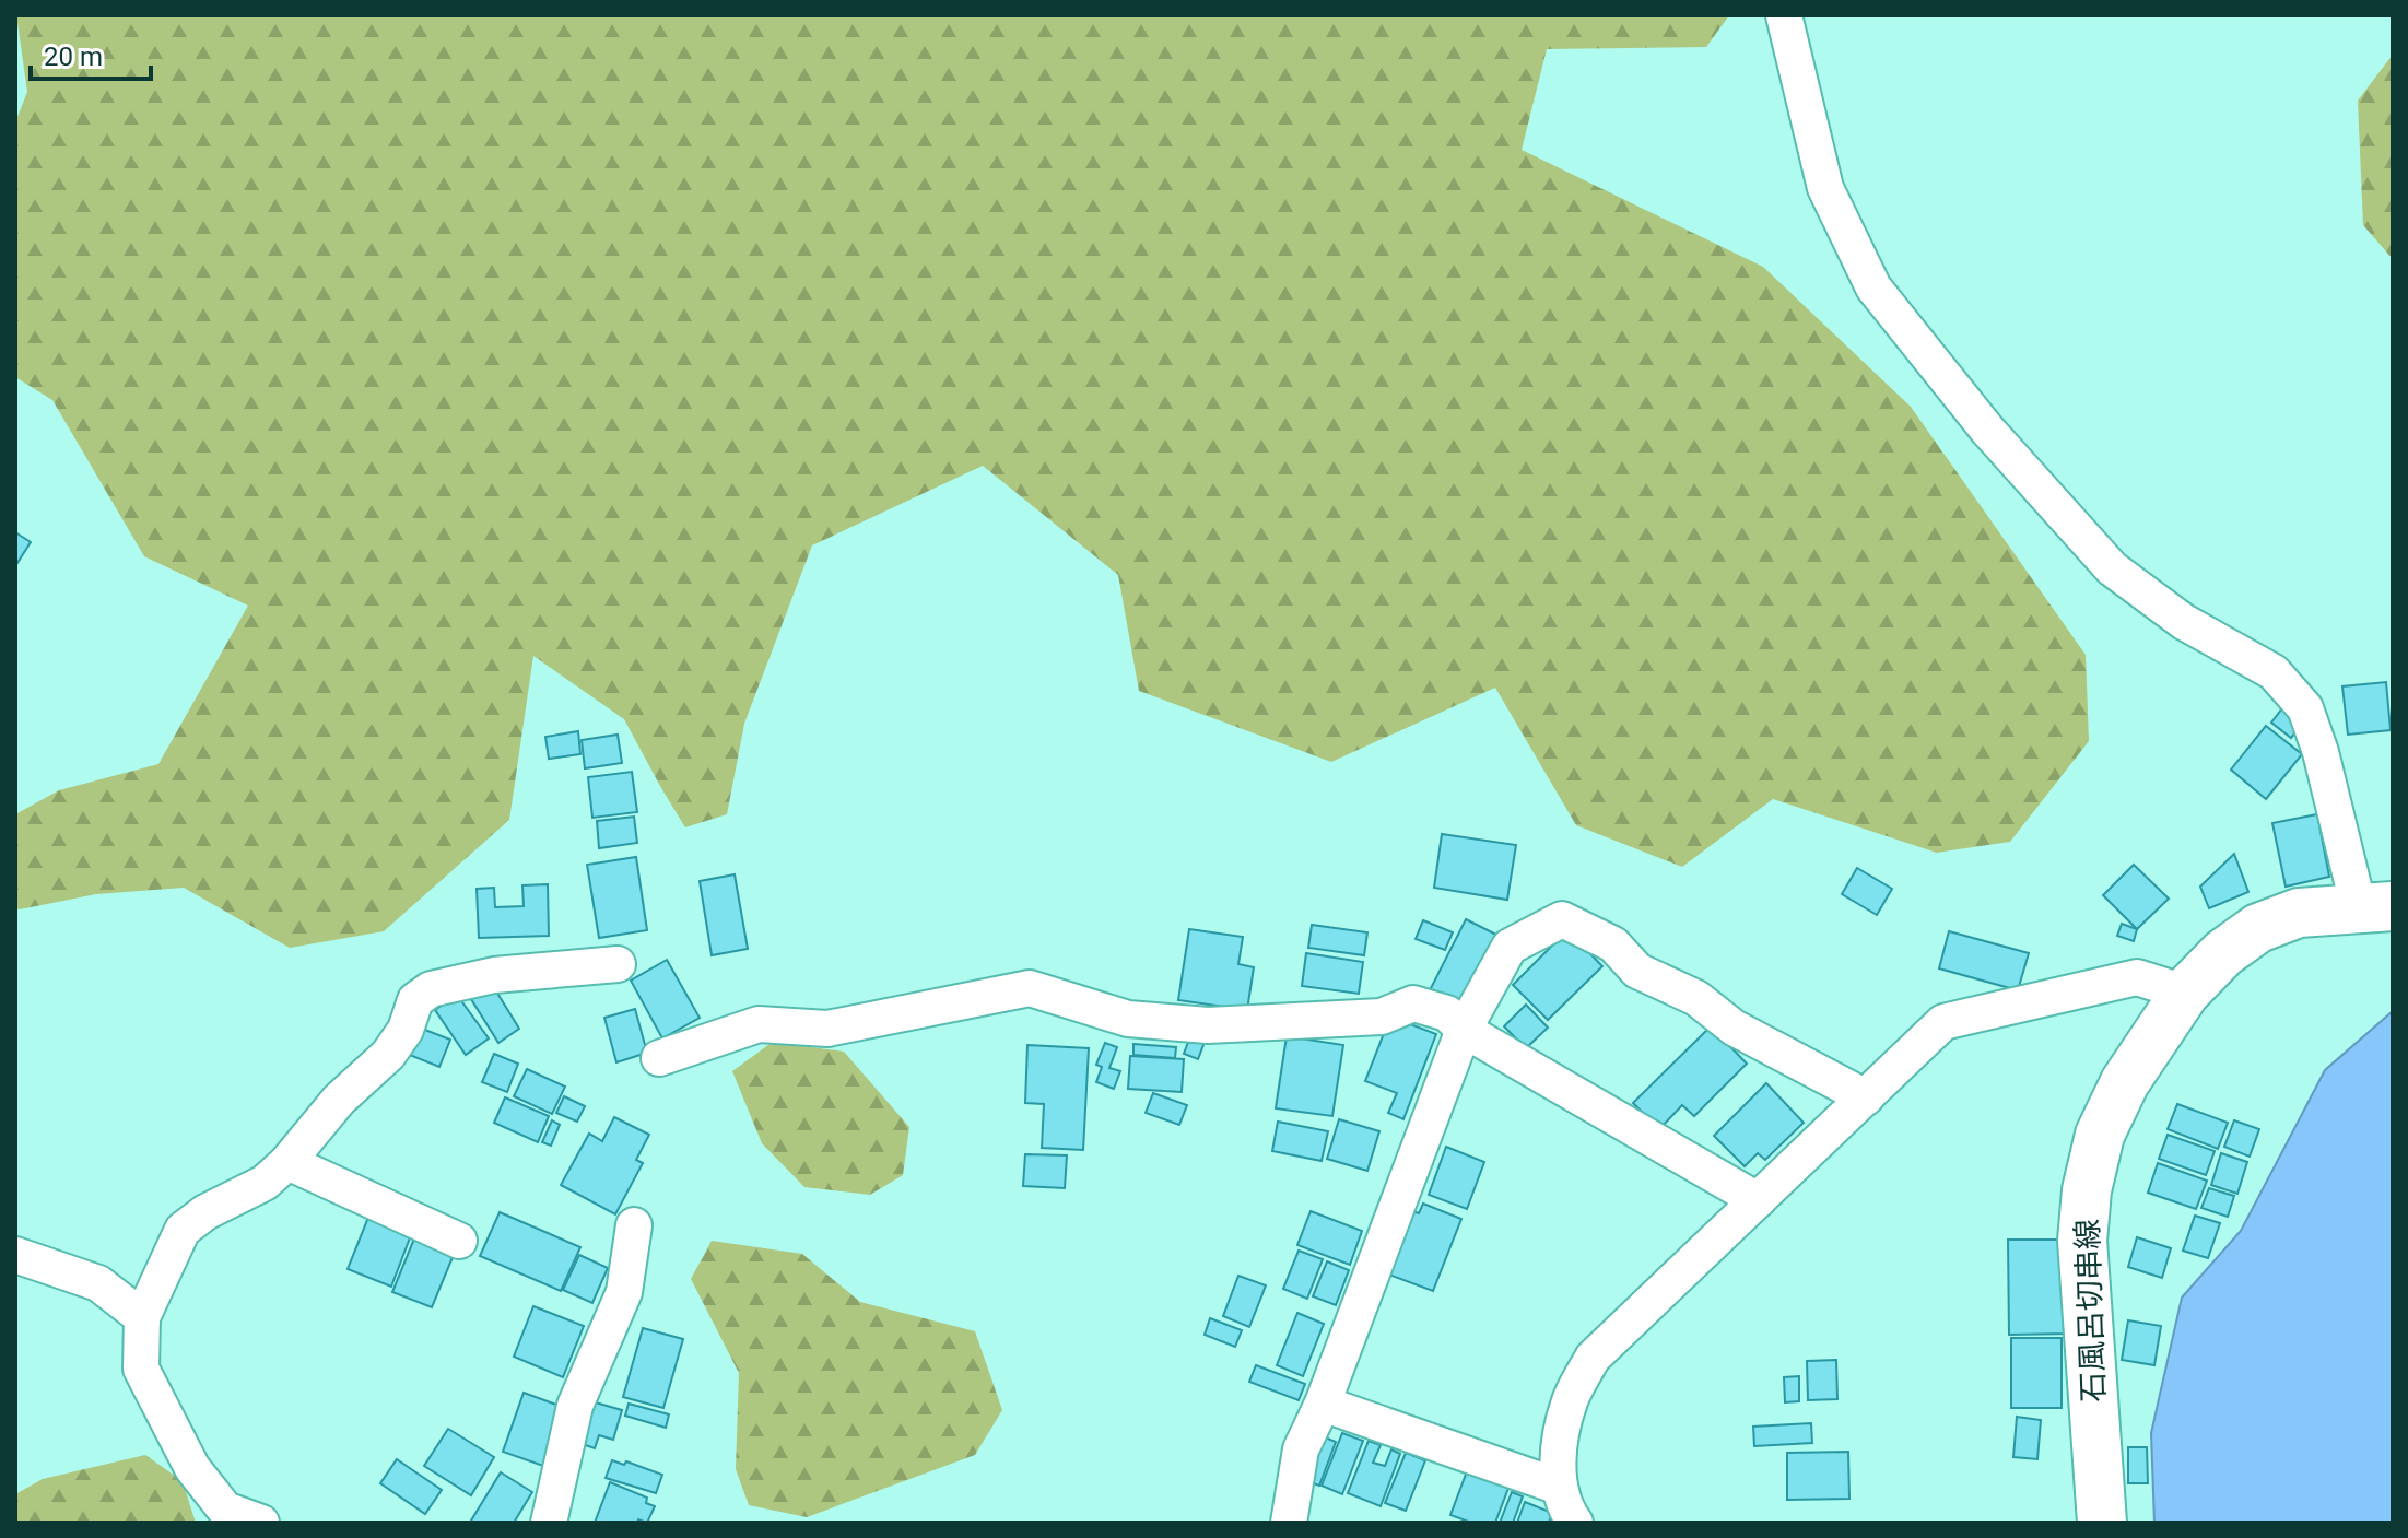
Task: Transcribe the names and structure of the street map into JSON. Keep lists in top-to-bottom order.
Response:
{
  "streets": {
    "main road": ["石風呂切串線"]
  },
  "scale_bar": "20 m"
}
